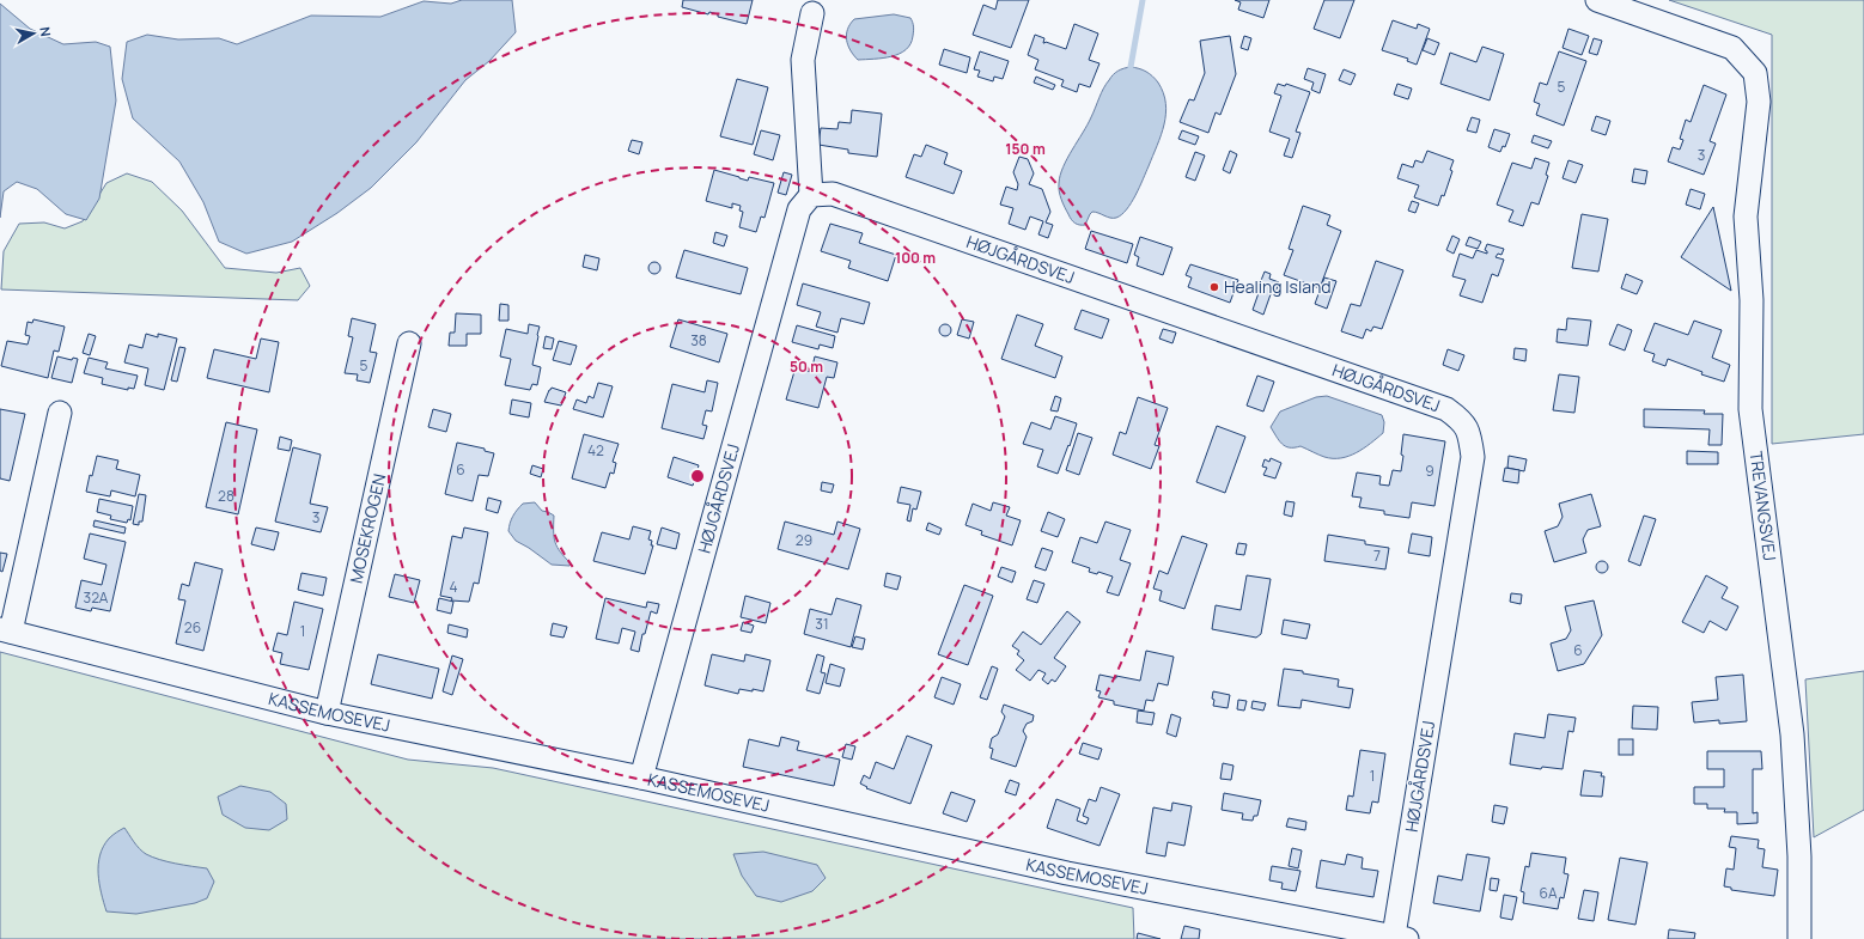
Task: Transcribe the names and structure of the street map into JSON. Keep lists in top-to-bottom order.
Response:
{
  "streets": {
    "street": [
      "HØJGÅRDSVEJ",
      "TREVANGSVEJ",
      "MOSEKROGEN",
      "KASSEMOSEVEJ"
    ]
  },
  "crossings": [
    ["HØJGÅRDSVEJ", "KASSEMOSEVEJ"],
    ["MOSEKROGEN", "KASSEMOSEVEJ"]
  ],
  "places": ["Healing Island"],
  "house_numbers": [
    "5",
    "3",
    "38",
    "5",
    "42",
    "6",
    "9",
    "28",
    "3",
    "29",
    "7",
    "4",
    "32A",
    "31",
    "26",
    "1",
    "6",
    "1",
    "6A"
  ],
  "north": "right",
  "rings": ["150 m", "100 m", "50 m"]
}
